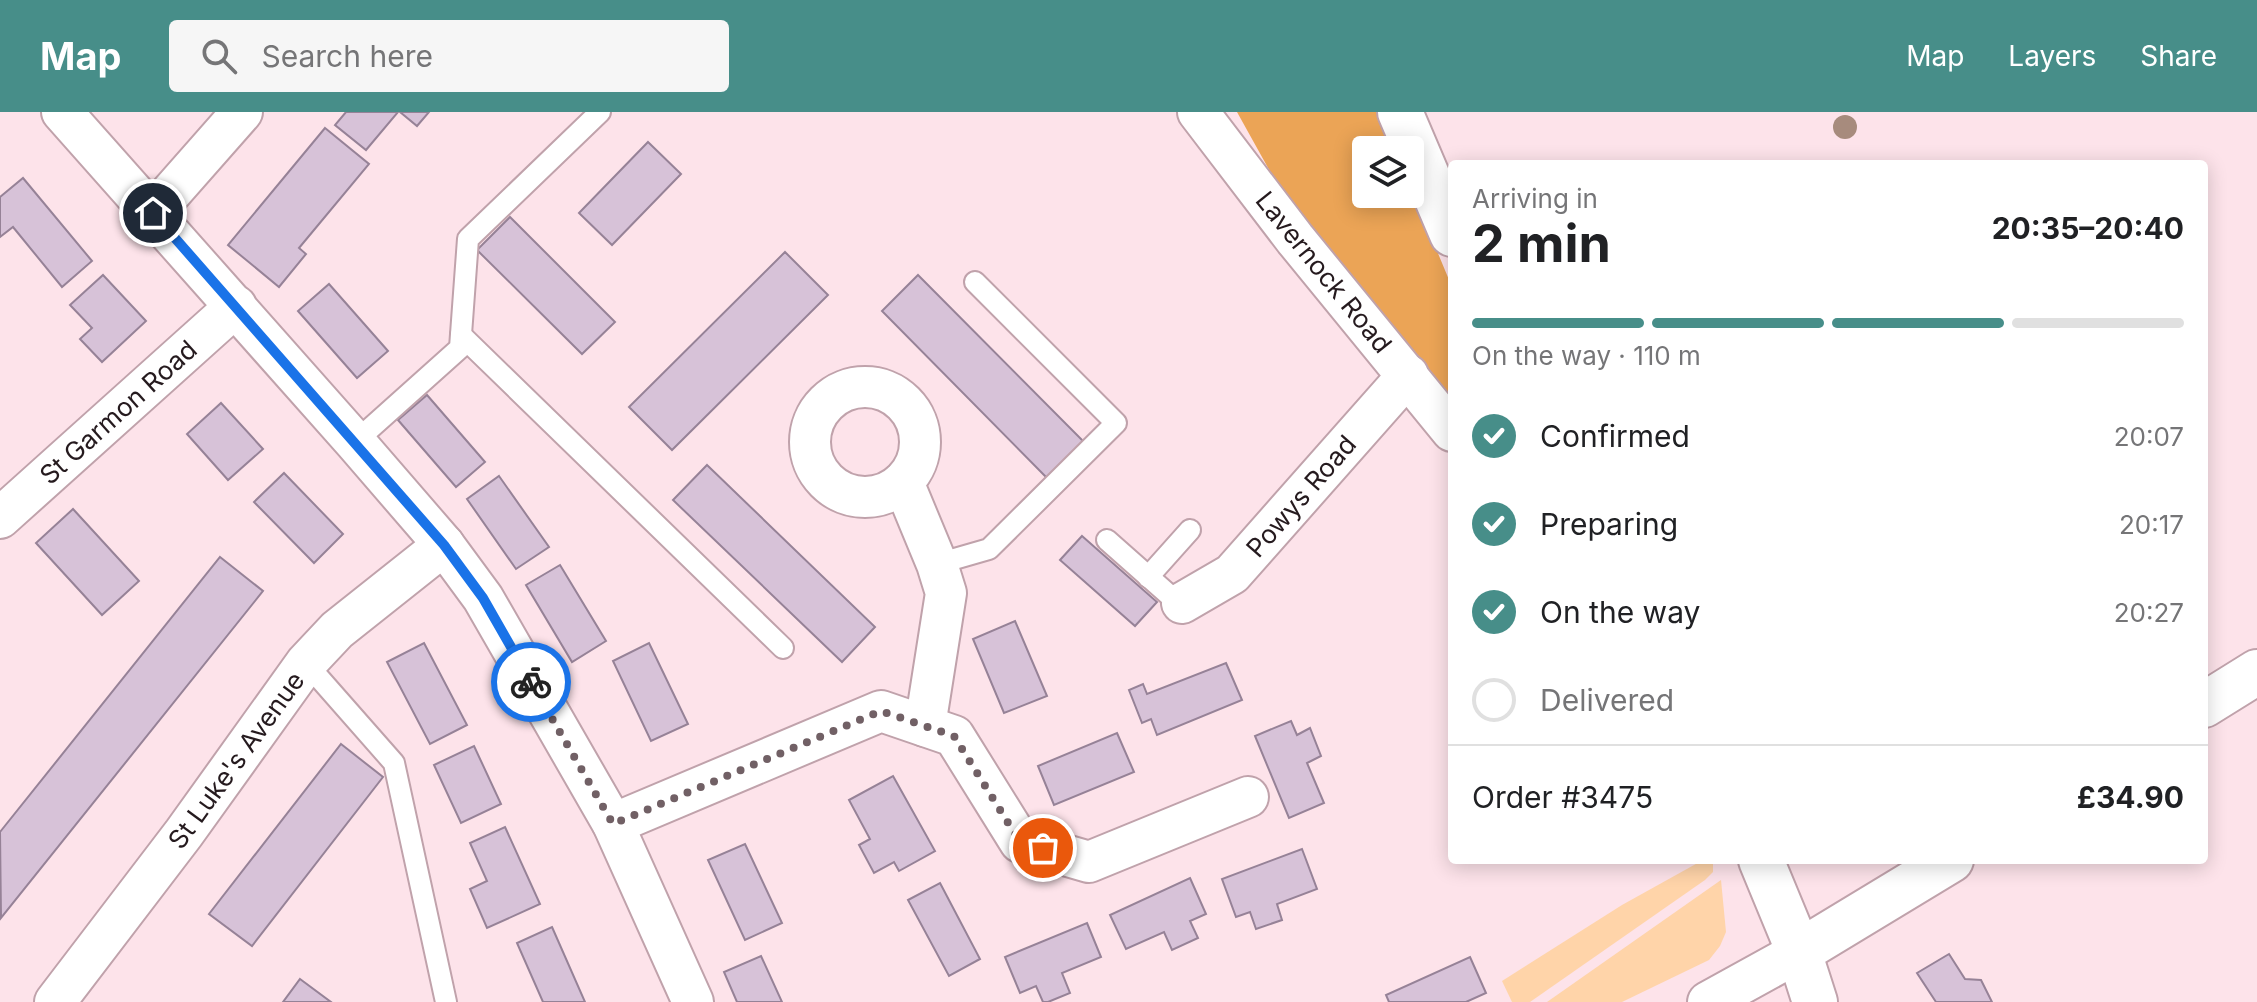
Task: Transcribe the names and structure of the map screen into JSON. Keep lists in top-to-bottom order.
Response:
{
  "streets": {
    "street": [
      "Lavernock Road",
      "St Garmon Road",
      "Powys Road",
      "St Luke's Avenue"
    ]
  },
  "crossings": [
    ["Lavernock Road", "Powys Road"]
  ],
  "page": {
    "header": "Map",
    "search": "Search here",
    "nav": ["Map", "Layers", "Share"],
    "heading": ["2 min", "Arriving in", "20:35–20:40"],
    "panel": ["Order #3475", "£34.90"],
    "bar": "On the way · 110 m",
    "list": [
      ["Confirmed", "20:07"],
      ["Preparing", "20:17"],
      ["On the way", "20:27"],
      "Delivered"
    ]
  }
}
